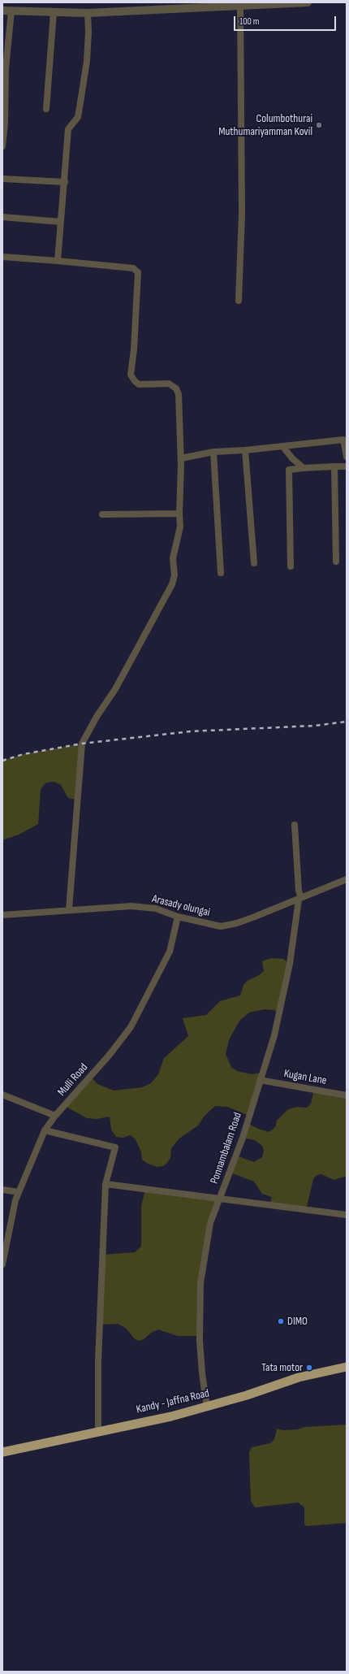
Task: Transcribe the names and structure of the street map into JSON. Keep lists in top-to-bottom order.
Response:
{
  "streets": {
    "highway": ["Kandy - Jaffna Road"],
    "street": [
      "Arasady olungai",
      "Kugan Lane",
      "Mulli Road",
      "Ponnambalam Road"
    ]
  },
  "crossings": [
    ["Arasady olungai", "Mulli Road"],
    ["Arasady olungai", "Ponnambalam Road"],
    ["Kugan Lane", "Ponnambalam Road"],
    ["Ponnambalam Road", "Kandy - Jaffna Road"]
  ],
  "places": ["Columbothurai Muthumariyamman Kovil", "DIMO", "Tata motor"],
  "scale_bar": "100 m"
}
